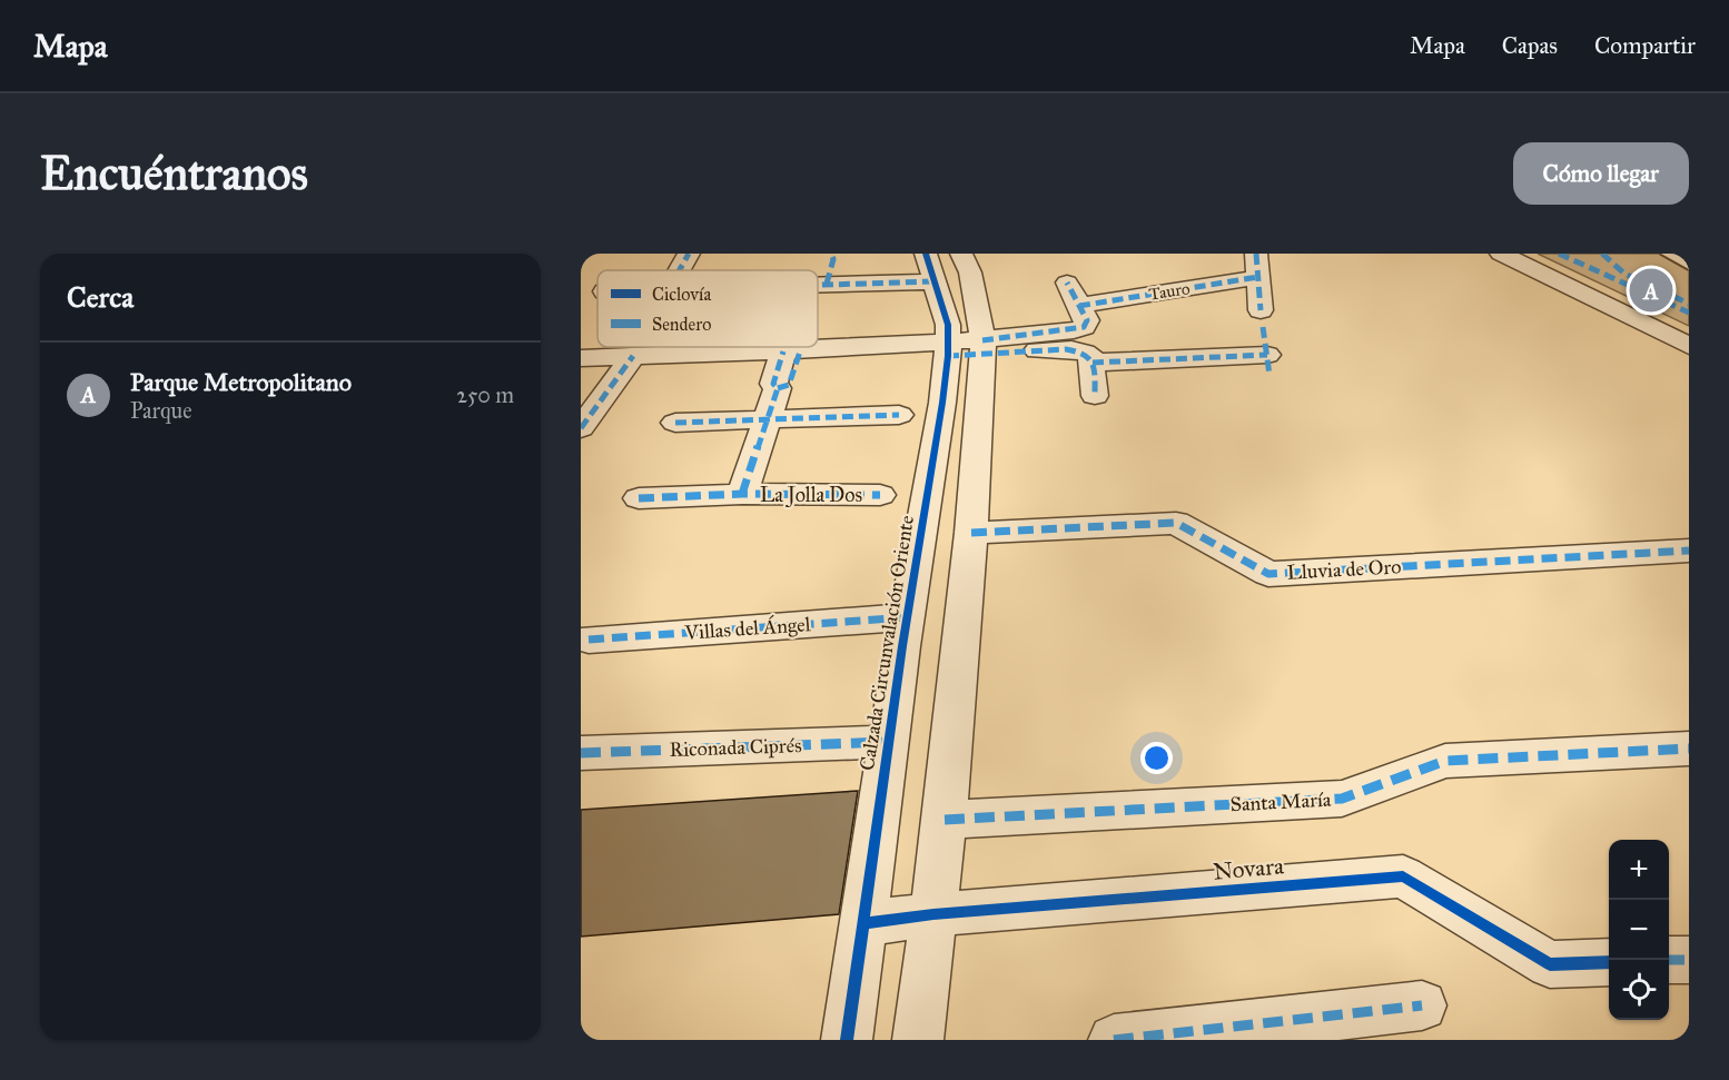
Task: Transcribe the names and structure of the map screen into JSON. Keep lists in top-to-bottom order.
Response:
{
  "streets": {
    "street": [
      "Tauro",
      "La Jolla Dos",
      "Lluvia de Oro",
      "Villas del Ángel",
      "Calzada Circunvalación Oriente",
      "Riconada Ciprés",
      "Santa María",
      "Novara"
    ]
  },
  "crossings": [
    ["Tauro", "Calzada Circunvalación Oriente"],
    ["Lluvia de Oro", "Calzada Circunvalación Oriente"],
    ["Villas del Ángel", "Calzada Circunvalación Oriente"],
    ["Calzada Circunvalación Oriente", "Riconada Ciprés"],
    ["Calzada Circunvalación Oriente", "Santa María"],
    ["Calzada Circunvalación Oriente", "Novara"]
  ],
  "legend": ["Ciclovía", "Sendero"],
  "page": {
    "header": "Mapa",
    "nav": ["Mapa", "Capas", "Compartir"],
    "buttons": "Cómo llegar",
    "title": "Encuéntranos",
    "heading": "Cerca",
    "pins": "A",
    "list": [
      {
        "mark": "A",
        "name": "Parque Metropolitano",
        "note": "Parque",
        "value": "250 m"
      }
    ],
    "map_buttons": ["+", "−"]
  }
}
